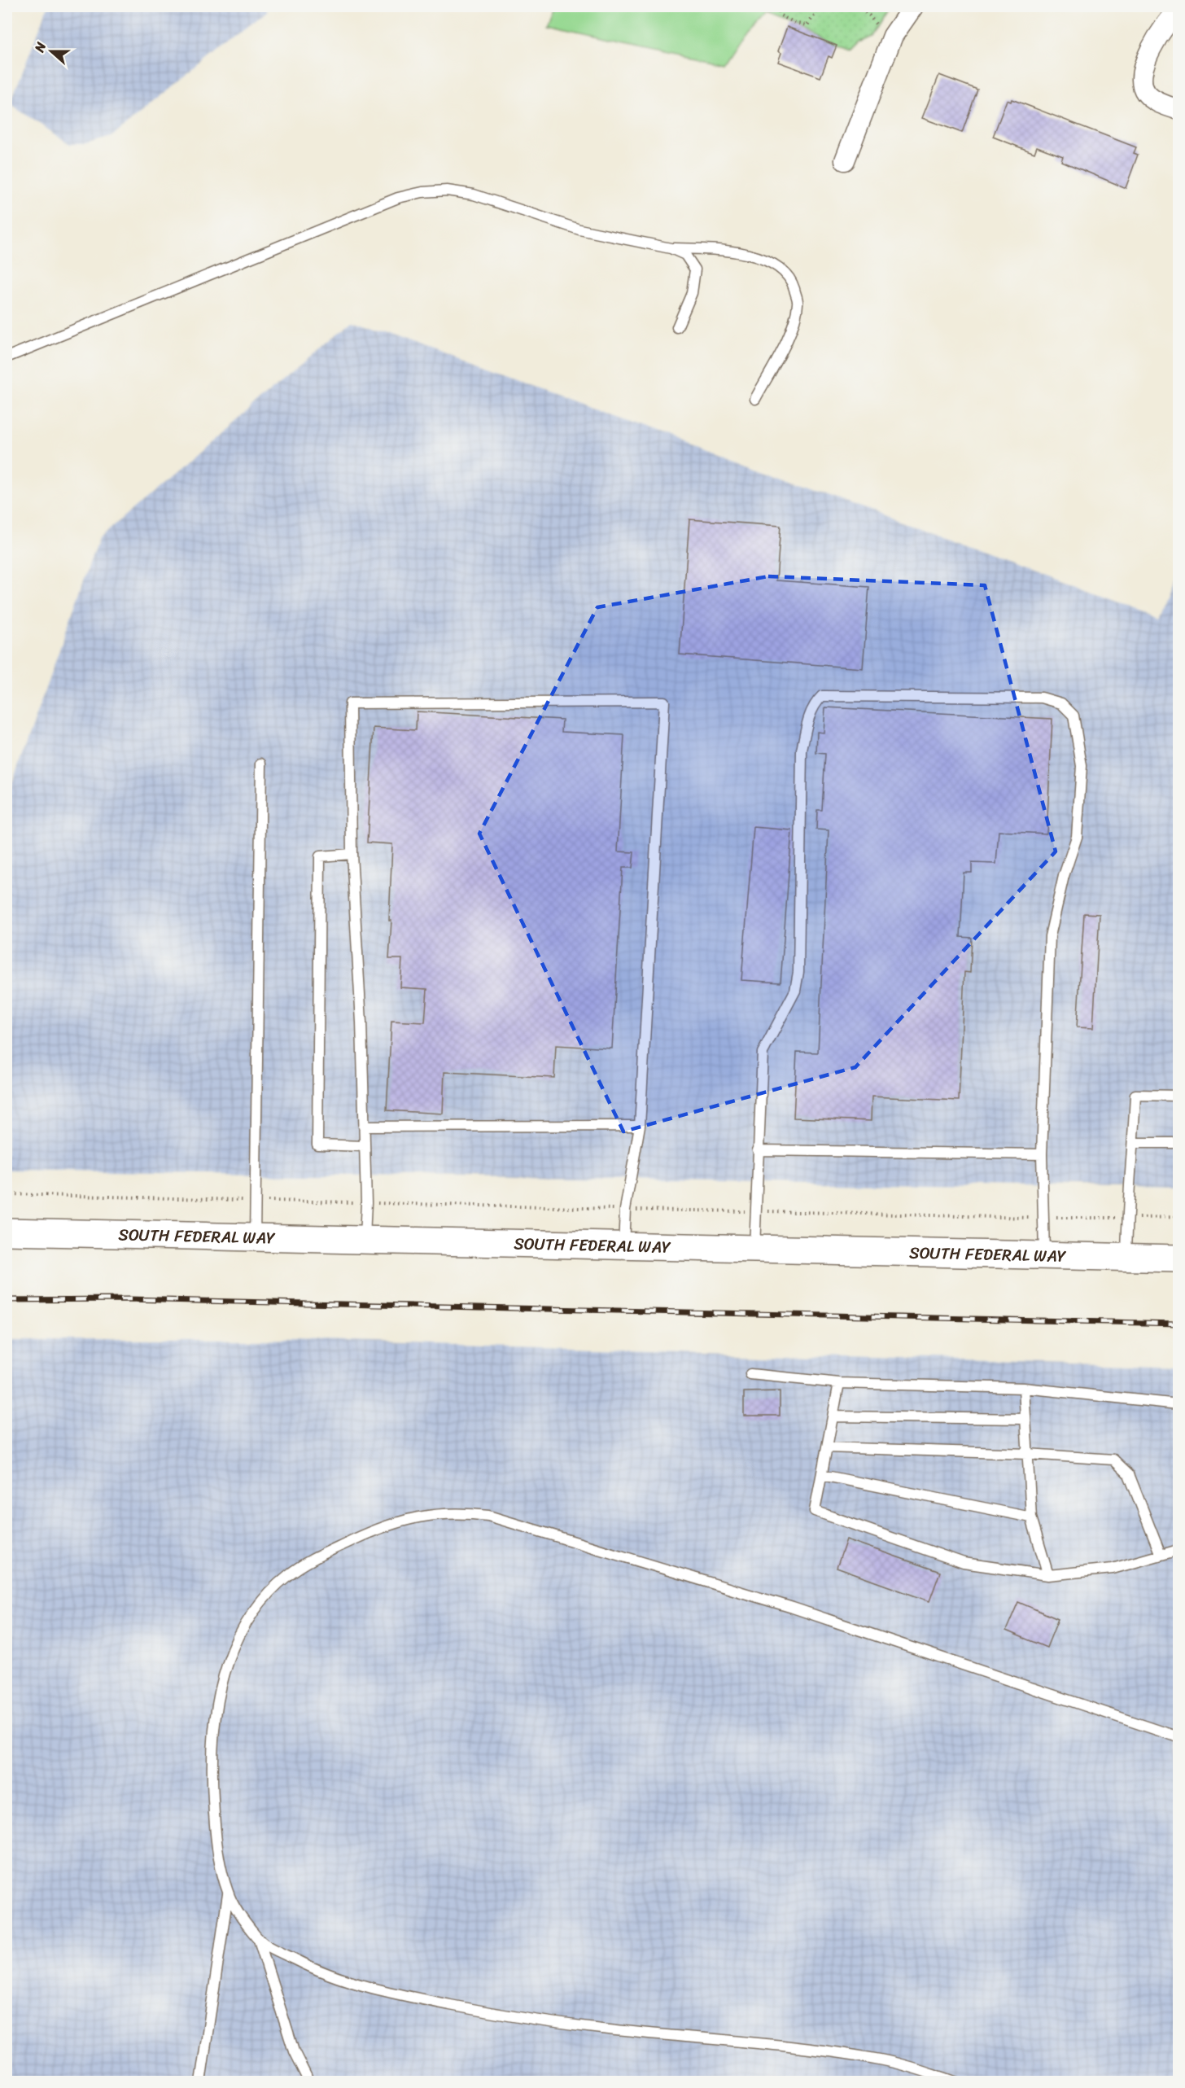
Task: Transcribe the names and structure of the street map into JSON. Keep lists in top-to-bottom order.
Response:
{
  "streets": {
    "main road": ["SOUTH FEDERAL WAY"]
  },
  "north": "left"
}
